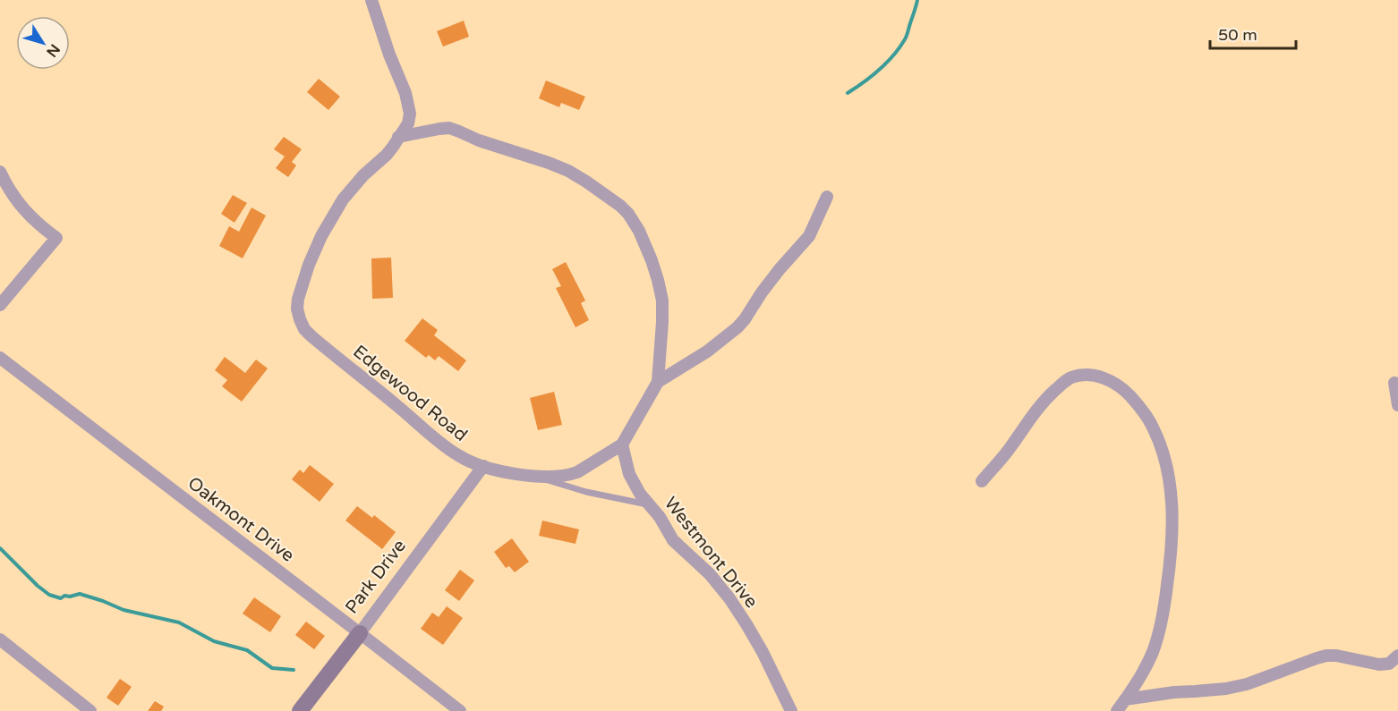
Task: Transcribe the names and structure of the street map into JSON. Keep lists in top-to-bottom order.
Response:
{
  "streets": {
    "street": [
      "Edgewood Road",
      "Oakmont Drive",
      "Westmont Drive",
      "Park Drive"
    ]
  },
  "crossings": [
    ["Edgewood Road", "Westmont Drive"],
    ["Edgewood Road", "Park Drive"],
    ["Oakmont Drive", "Park Drive"]
  ],
  "scale_bar": "50 m",
  "north": "bottom right"
}
